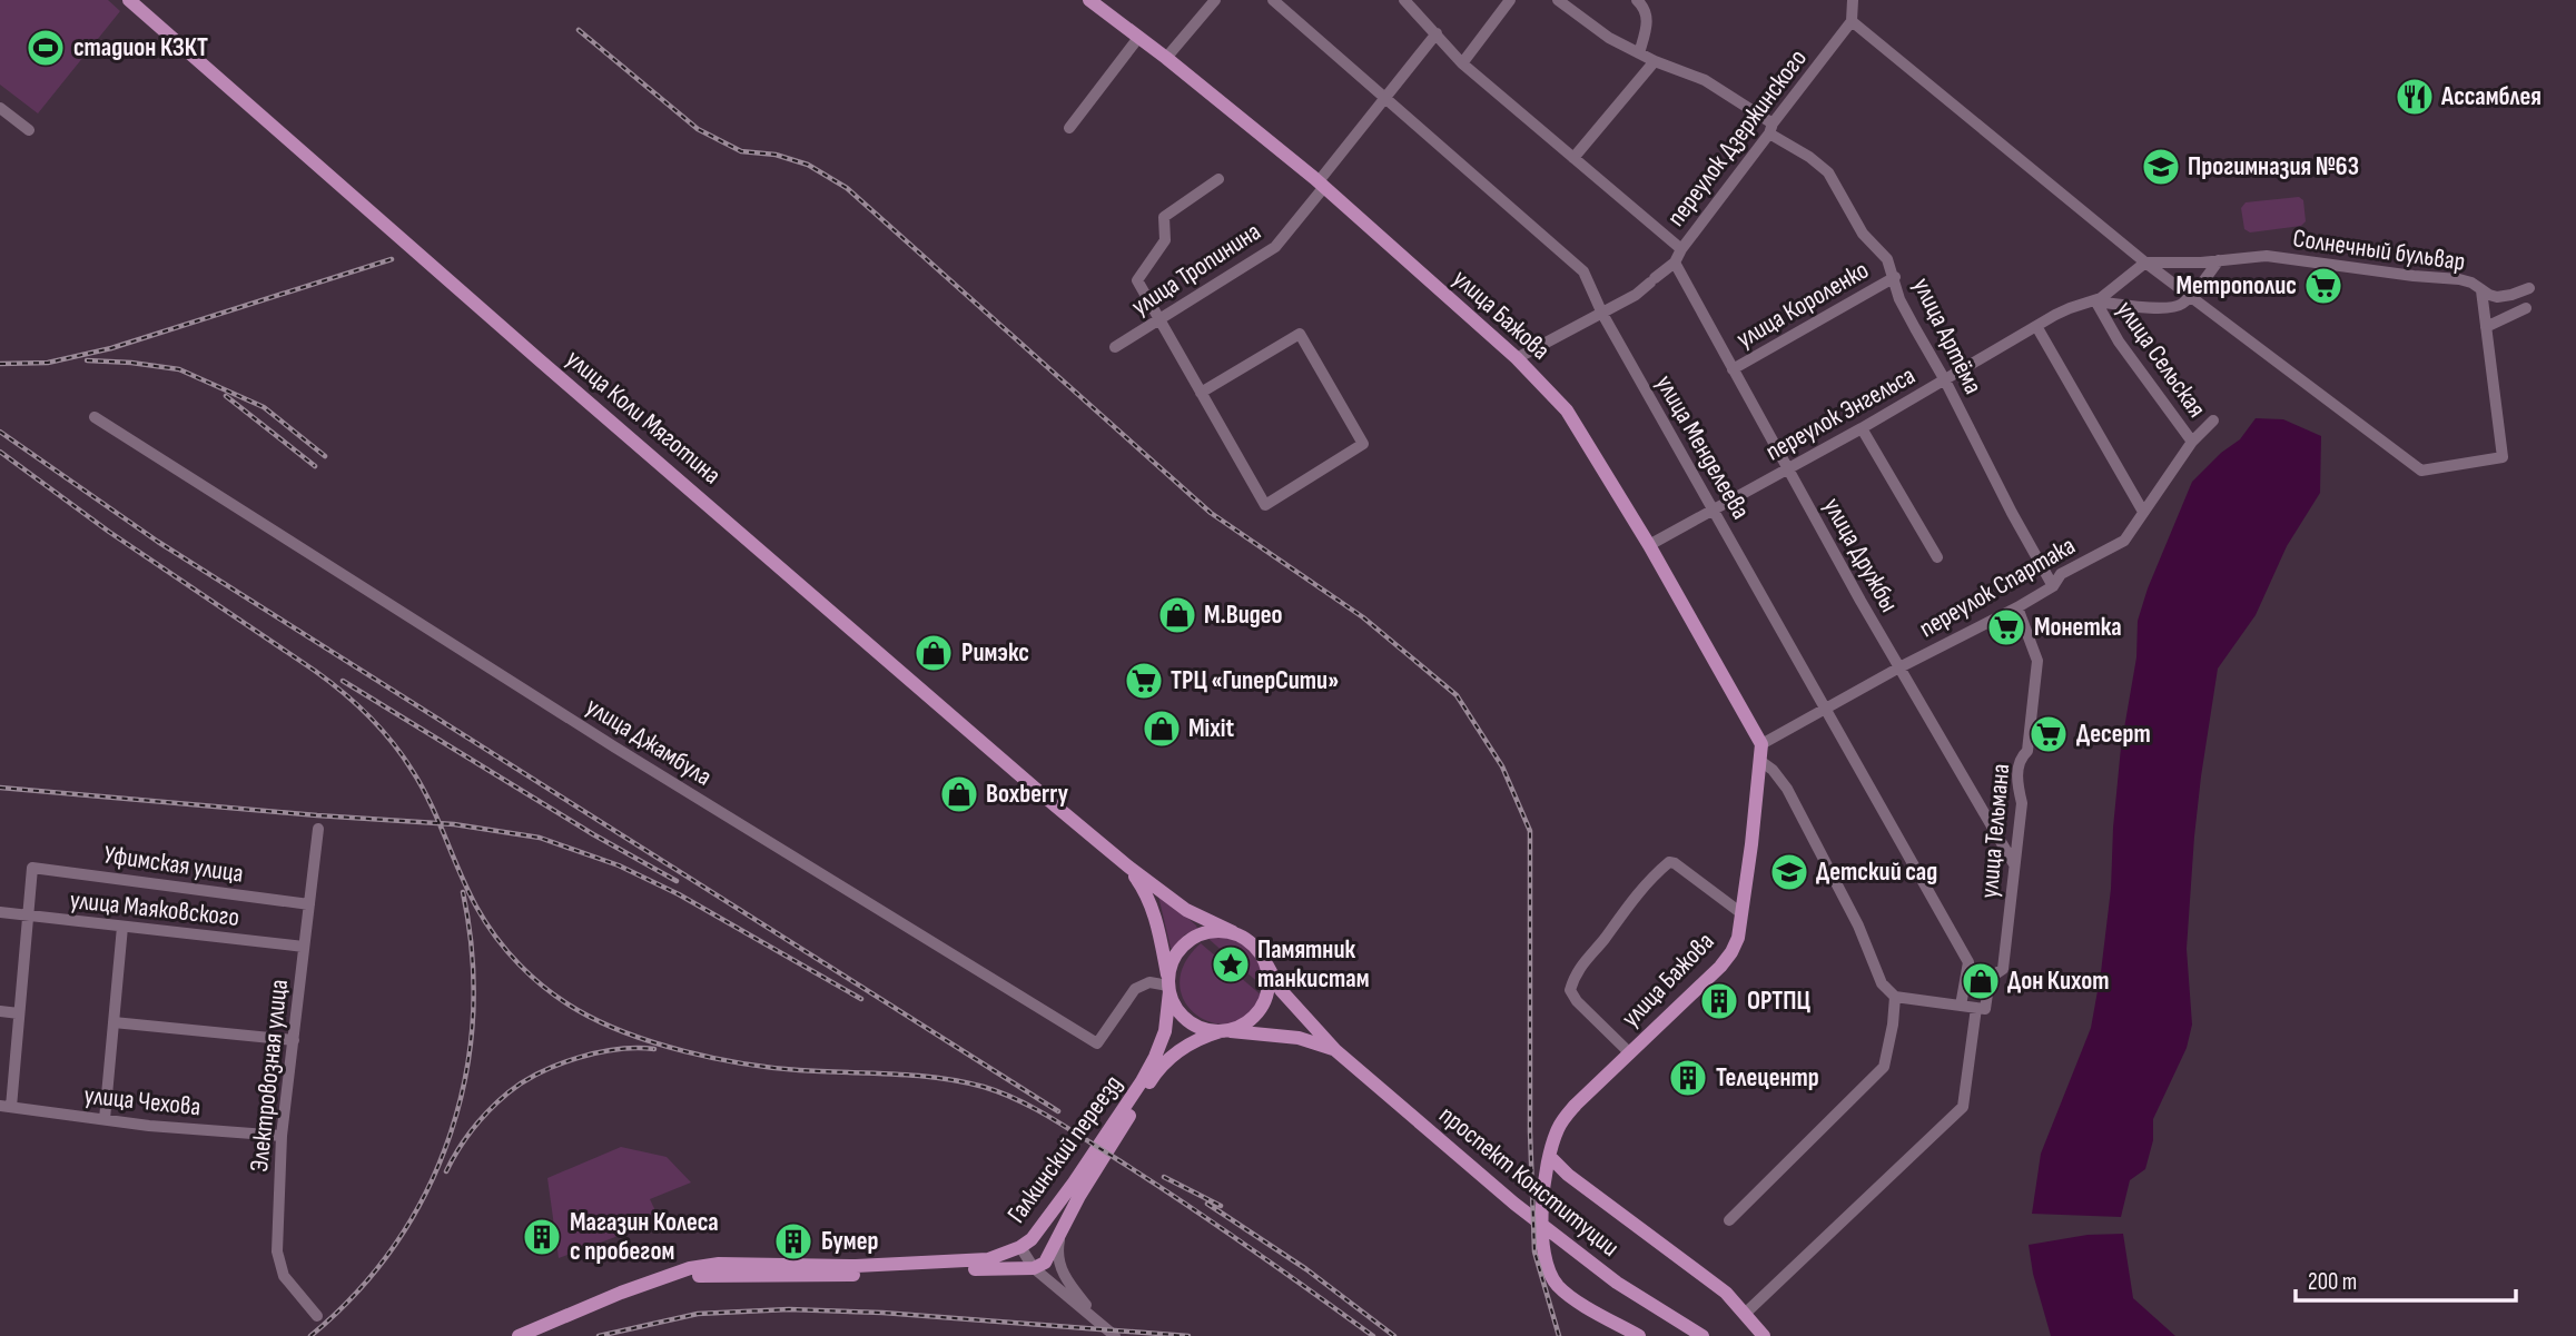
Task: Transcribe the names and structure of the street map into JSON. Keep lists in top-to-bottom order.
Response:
{
  "streets": {
    "main road": [
      "улица Бажова",
      "улица Коли Мяготина",
      "Галкинский переезд",
      "проспект Конституции"
    ],
    "street": [
      "переулок Дзержинского",
      "Солнечный бульвар",
      "улица Тропинина",
      "улица Короленко",
      "улица Артёма",
      "улица Сельская",
      "переулок Энгельса",
      "улица Менделеева",
      "улица Дружбы",
      "переулок Спартака",
      "улица Джамбула",
      "улица Тельмана",
      "Уфимская улица",
      "улица Маяковского",
      "Электровозная улица",
      "улица Чехова"
    ]
  },
  "crossings": [
    ["переулок Дзержинского", "улица Бажова"],
    ["переулок Дзержинского", "улица Артёма"],
    ["переулок Дзержинского", "улица Менделеева"],
    ["переулок Дзержинского", "улица Дружбы"],
    ["Солнечный бульвар", "переулок Энгельса"],
    ["улица Тропинина", "улица Бажова"],
    ["улица Тропинина", "улица Менделеева"],
    ["улица Короленко", "улица Артёма"],
    ["улица Короленко", "улица Дружбы"],
    ["улица Бажова", "переулок Энгельса"],
    ["улица Бажова", "переулок Спартака"],
    ["улица Артёма", "переулок Энгельса"],
    ["улица Артёма", "переулок Спартака"],
    ["улица Сельская", "переулок Энгельса"],
    ["улица Сельская", "переулок Спартака"],
    ["переулок Энгельса", "улица Менделеева"],
    ["переулок Энгельса", "улица Дружбы"],
    ["улица Коли Мяготина", "улица Джамбула"],
    ["улица Коли Мяготина", "Галкинский переезд"],
    ["улица Коли Мяготина", "проспект Конституции"],
    ["улица Менделеева", "переулок Спартака"],
    ["улица Дружбы", "переулок Спартака"],
    ["улица Дружбы", "улица Тельмана"],
    ["переулок Спартака", "улица Тельмана"],
    ["улица Джамбула", "Галкинский переезд"],
    ["улица Джамбула", "проспект Конституции"],
    ["Уфимская улица", "улица Маяковского"],
    ["Уфимская улица", "Электровозная улица"],
    ["улица Маяковского", "Электровозная улица"],
    ["Электровозная улица", "улица Чехова"],
    ["Галкинский переезд", "проспект Конституции"]
  ],
  "places": {
    "sports": ["стадион КЗКТ"],
    "restaurant": ["Ассамблея"],
    "school or university": ["Прогимназия №63", "Детский сад"],
    "supermarket": [
      "Метрополис",
      "Монетка",
      "ТРЦ «ГиперСити»",
      "Десерт"
    ],
    "shop": [
      "М.Видео",
      "Римэкс",
      "Mixit",
      "Boxberry",
      "Дон Кихот"
    ],
    "place": ["Памятник танкистам"],
    "building": [
      "ОРТПЦ",
      "Телецентр",
      "Магазин Колеса с пробегом",
      "Бумер"
    ]
  },
  "scale_bar": "200 m"
}
